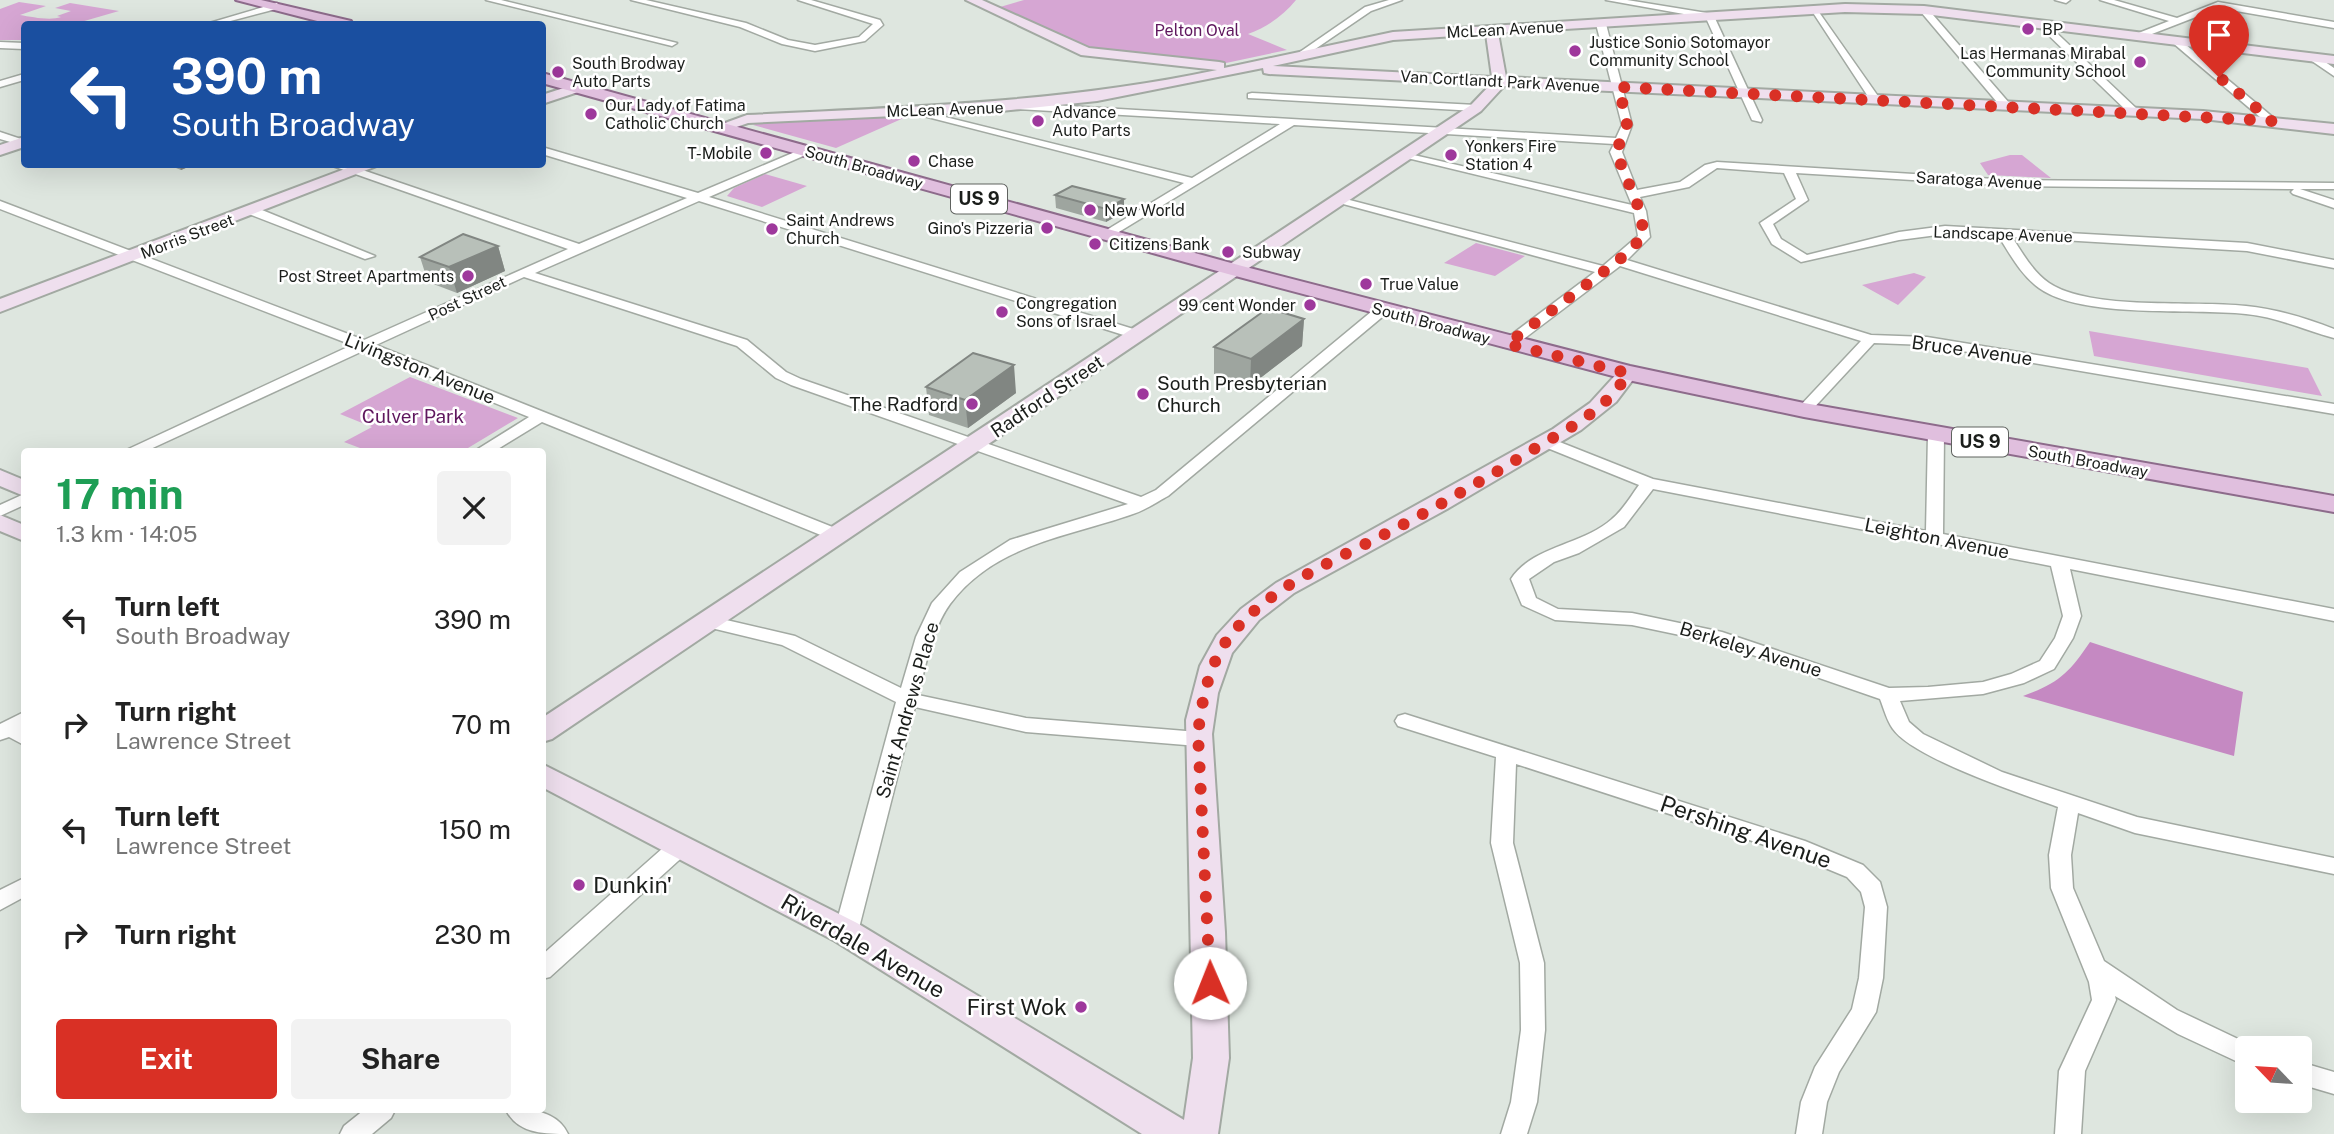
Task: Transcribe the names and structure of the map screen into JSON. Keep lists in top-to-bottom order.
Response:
{
  "streets": {
    "main road": ["South Broadway", "US 9"],
    "street": [
      "McLean Avenue",
      "Van Cortlandt Park Avenue",
      "Saratoga Avenue",
      "Landscape Avenue",
      "Morris Street",
      "Post Street",
      "Bruce Avenue",
      "Livingston Avenue",
      "Radford Street",
      "Leighton Avenue",
      "Berkeley Avenue",
      "Saint Andrews Place",
      "Pershing Avenue",
      "Riverdale Avenue"
    ]
  },
  "crossings": [
    ["McLean Avenue", "Van Cortlandt Park Avenue"],
    ["McLean Avenue", "South Broadway"],
    ["Van Cortlandt Park Avenue", "Radford Street"],
    ["South Broadway", "Post Street"],
    ["South Broadway", "Radford Street"],
    ["South Broadway", "Saint Andrews Place"],
    ["Saratoga Avenue", "Landscape Avenue"],
    ["Morris Street", "Livingston Avenue"],
    ["Post Street", "Livingston Avenue"],
    ["Livingston Avenue", "Radford Street"],
    ["Leighton Avenue", "Berkeley Avenue"],
    ["Saint Andrews Place", "Riverdale Avenue"]
  ],
  "parks": ["Pelton Oval", "Culver Park"],
  "places": [
    "BP",
    "Justice Sonio Sotomayor Community School",
    "Las Hermanas Mirabal Community School",
    "South Brodway Auto Parts",
    "Our Lady of Fatima Catholic Church",
    "Advance Auto Parts",
    "T-Mobile",
    "Yonkers Fire Station 4",
    "Chase",
    "New World",
    "Gino's Pizzeria",
    "Saint Andrews Church",
    "Citizens Bank",
    "Subway",
    "Post Street Apartments",
    "True Value",
    "99 cent Wonder",
    "Congregation Sons of Israel",
    "South Presbyterian Church",
    "The Radford",
    "Dunkin'",
    "First Wok"
  ],
  "north": "top left",
  "page": {
    "turn": ["390 m", "South Broadway"],
    "heading": ["17 min", "1.3 km · 14:05"],
    "list": [
      {
        "name": "Turn left",
        "note": "South Broadway",
        "value": "390 m"
      },
      {
        "name": "Turn right",
        "note": "Lawrence Street",
        "value": "70 m"
      },
      {
        "name": "Turn left",
        "note": "Lawrence Street",
        "value": "150 m"
      },
      {
        "name": "Turn right",
        "value": "230 m"
      }
    ],
    "buttons": ["Exit", "Share"]
  }
}
